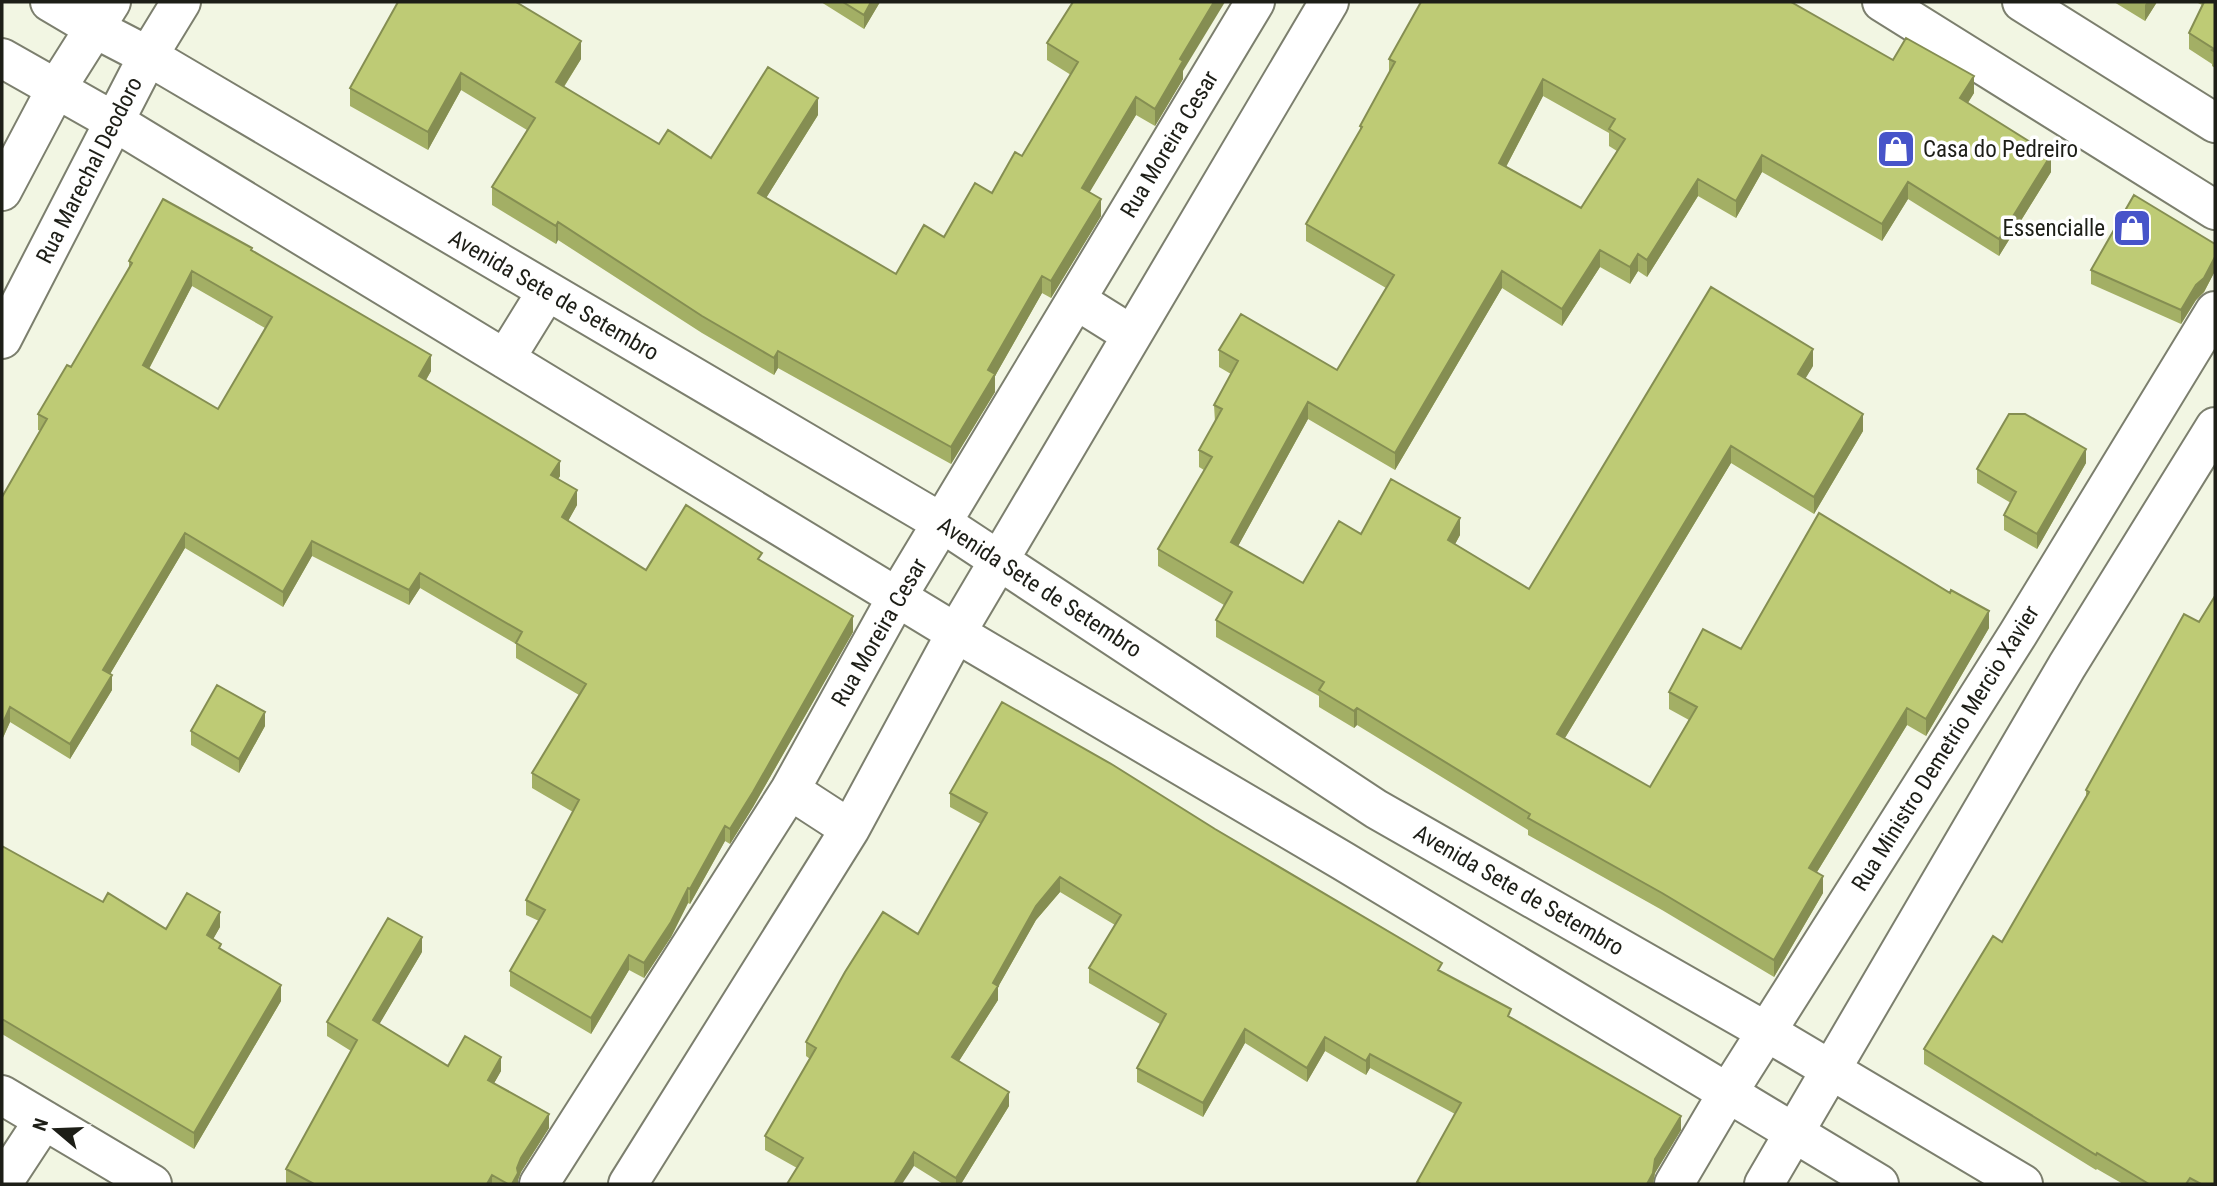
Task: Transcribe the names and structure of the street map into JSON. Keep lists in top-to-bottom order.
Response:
{
  "streets": {
    "street": [
      "Rua Moreira Cesar",
      "Rua Marechal Deodoro",
      "Avenida Sete de Setembro",
      "Rua Ministro Demetrio Mercio Xavier"
    ]
  },
  "crossings": [
    ["Rua Moreira Cesar", "Avenida Sete de Setembro"],
    ["Rua Marechal Deodoro", "Avenida Sete de Setembro"],
    ["Avenida Sete de Setembro", "Rua Ministro Demetrio Mercio Xavier"]
  ],
  "places": {
    "shop": ["Casa do Pedreiro", "Essencialle"]
  },
  "north": "left"
}
